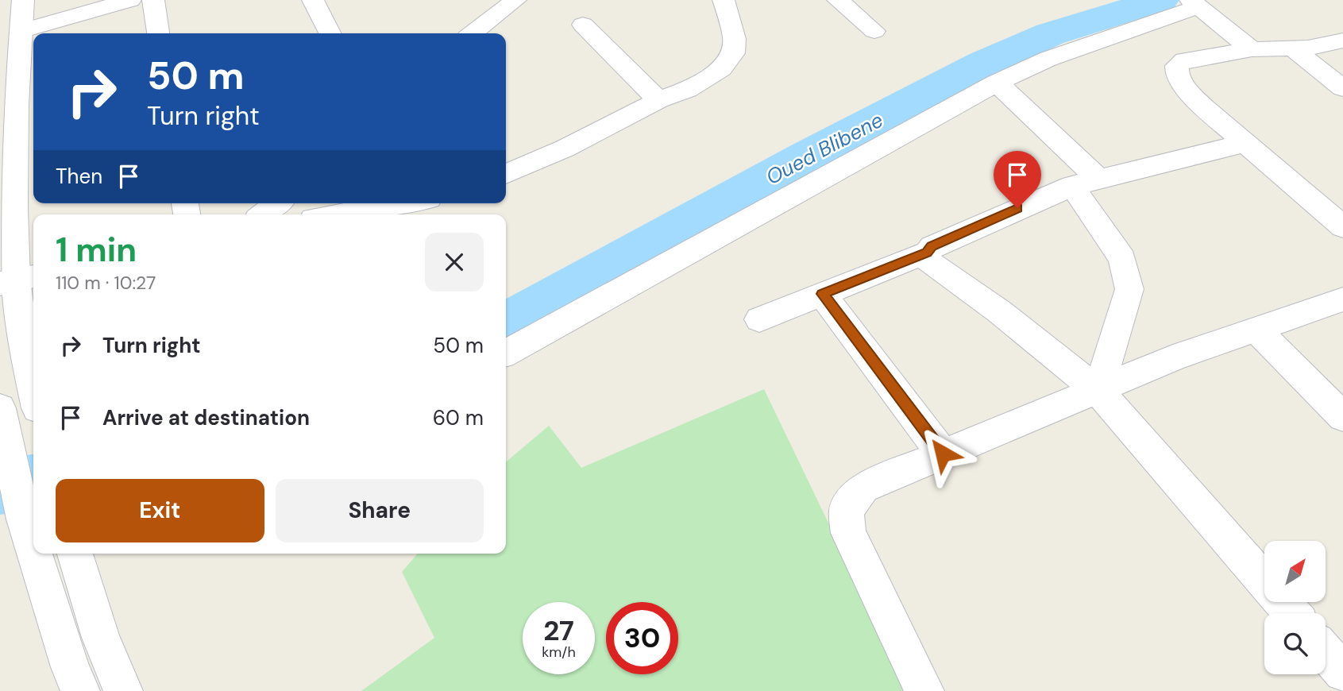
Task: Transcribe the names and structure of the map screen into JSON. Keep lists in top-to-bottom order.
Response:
{
  "water": ["Oued Blibene"],
  "north": "top right",
  "page": {
    "turn": ["50 m", "Turn right"],
    "then": "Then",
    "heading": ["1 min", "110 m · 10:27"],
    "list": [
      {
        "name": "Turn right",
        "value": "50 m"
      },
      {
        "name": "Arrive at destination",
        "value": "60 m"
      }
    ],
    "buttons": ["Exit", "Share"],
    "speed": "27 km/h",
    "limit": "30"
  }
}
